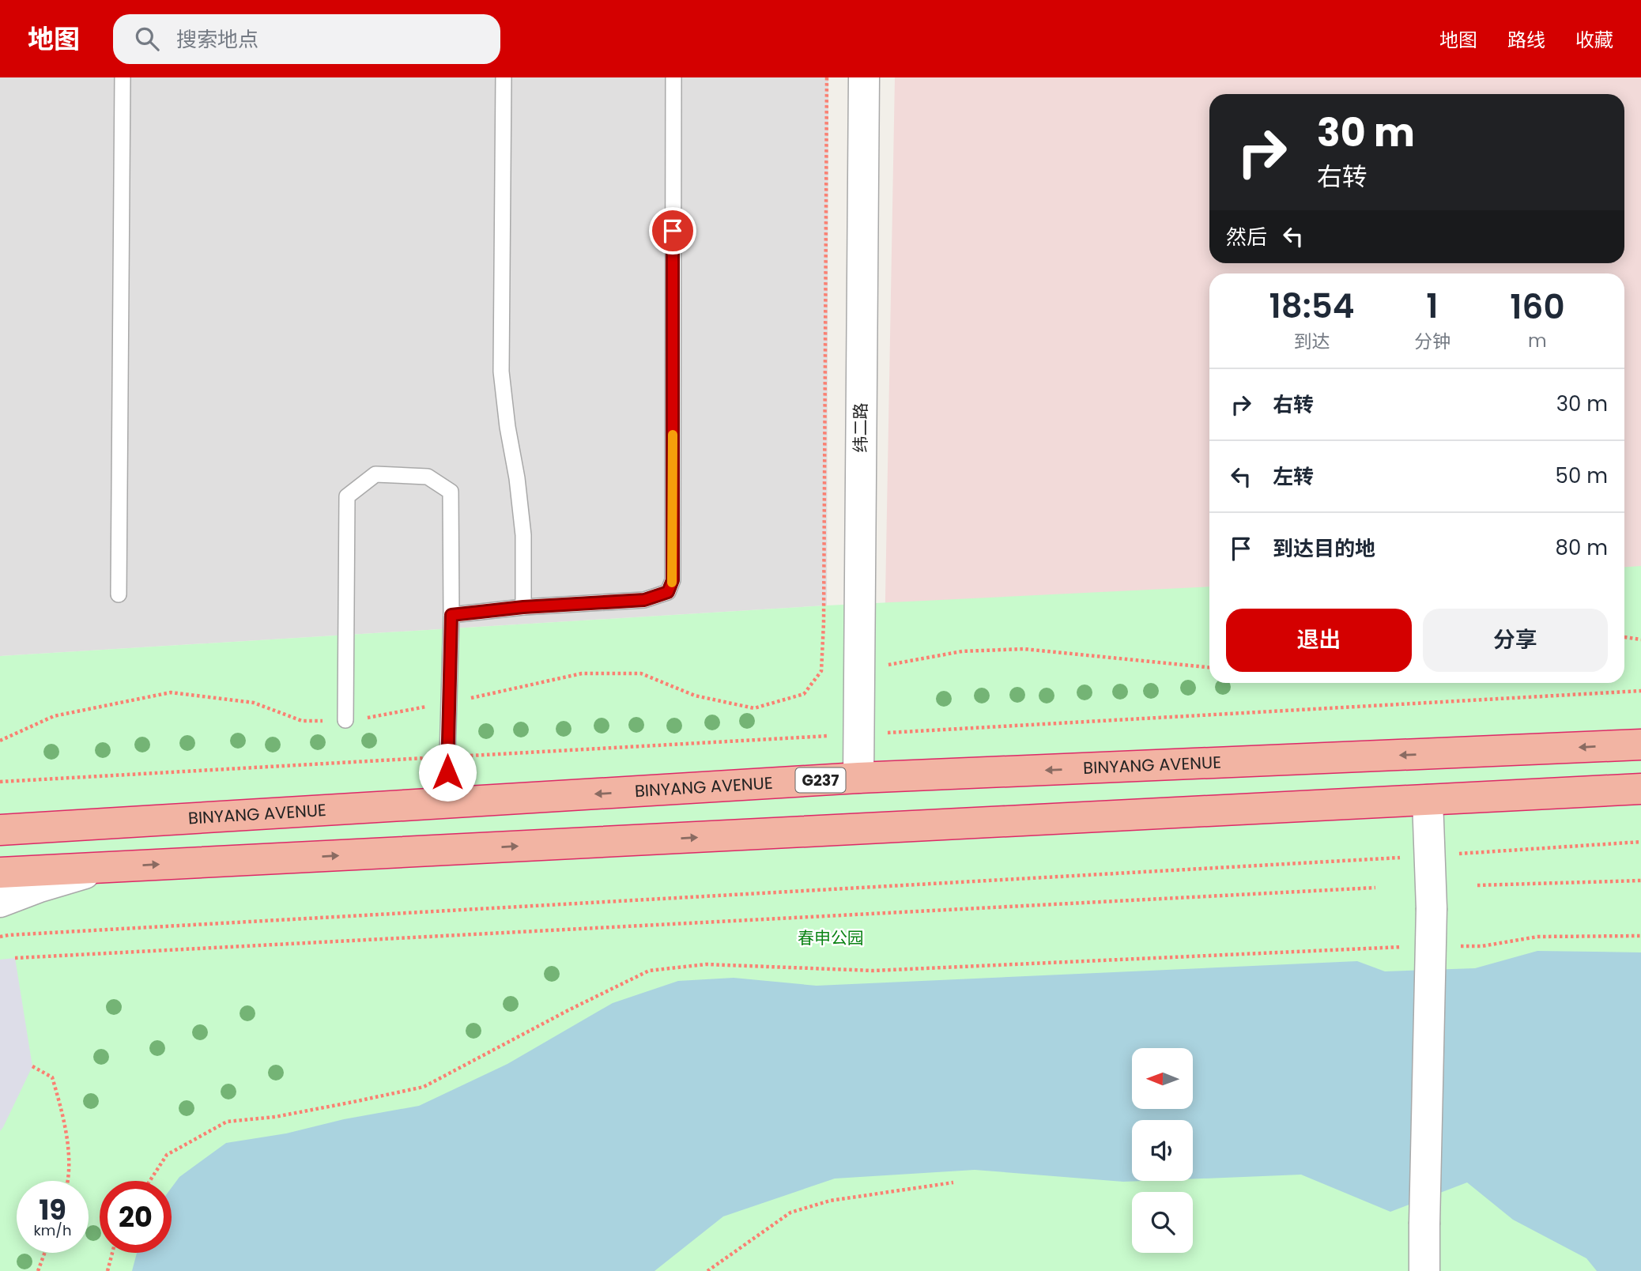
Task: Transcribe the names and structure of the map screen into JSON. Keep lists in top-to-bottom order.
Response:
{
  "streets": {
    "highway": ["BINYANG AVENUE", "G237"],
    "street": ["纬二路"]
  },
  "crossings": [
    ["纬二路", "BINYANG AVENUE"]
  ],
  "parks": ["春申公园"],
  "north": "left",
  "page": {
    "header": "地图",
    "search": "搜索地点",
    "nav": ["地图", "路线", "收藏"],
    "turn": ["30 m", "右转"],
    "then": "然后",
    "eta": [
      "18:54",
      "到达",
      "1",
      "分钟",
      "160",
      "m"
    ],
    "list": [
      {
        "name": "右转",
        "value": "30 m"
      },
      {
        "name": "左转",
        "value": "50 m"
      },
      {
        "name": "到达目的地",
        "value": "80 m"
      }
    ],
    "buttons": ["退出", "分享"],
    "speed": "19 km/h",
    "limit": "20"
  }
}
